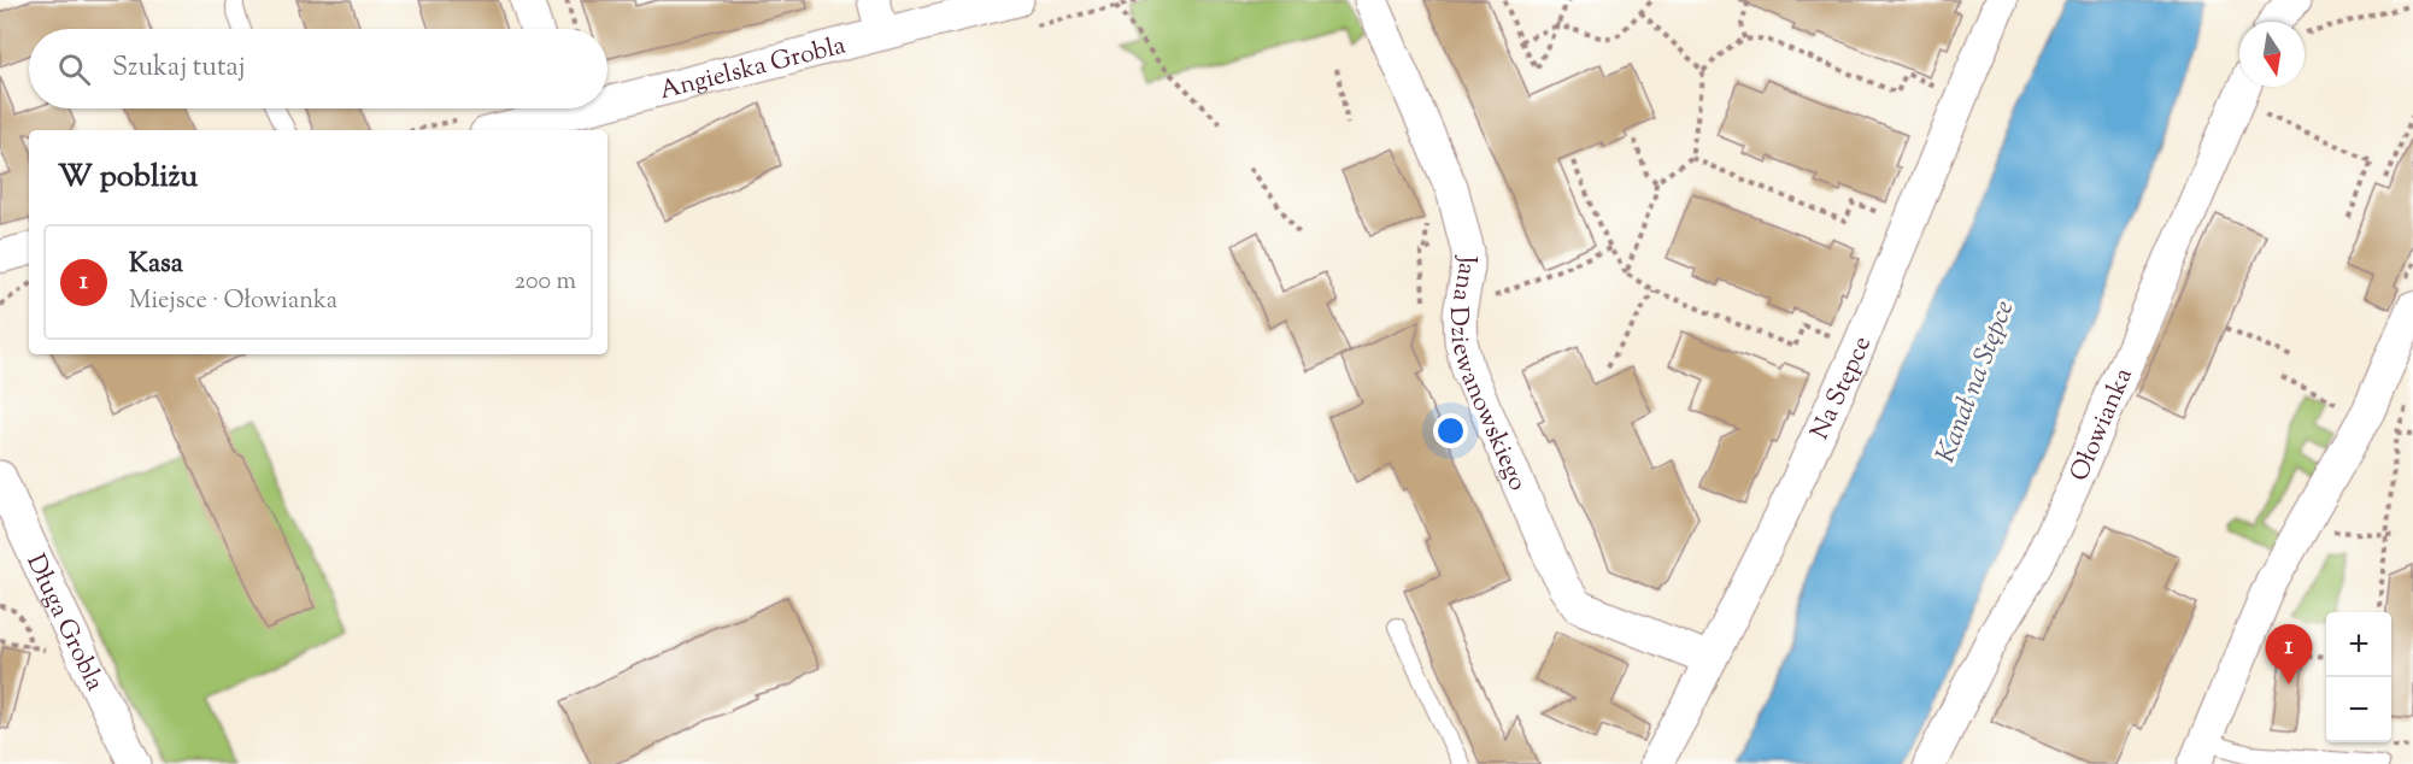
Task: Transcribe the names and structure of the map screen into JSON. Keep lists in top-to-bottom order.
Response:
{
  "streets": {
    "street": [
      "Angielska Grobla",
      "Jana Dziewanowskiego",
      "Na Stępce",
      "Ołowianka",
      "Długa Grobla"
    ]
  },
  "crossings": [
    ["Jana Dziewanowskiego", "Na Stępce"]
  ],
  "water": ["Kanał na Stępce"],
  "north": "bottom",
  "page": {
    "search": "Szukaj tutaj",
    "heading": "W pobliżu",
    "list": [
      {
        "mark": "1",
        "name": "Kasa",
        "note": "Miejsce · Ołowianka",
        "value": "200 m"
      }
    ],
    "map_buttons": ["+", "−"],
    "pins": "1"
  }
}
